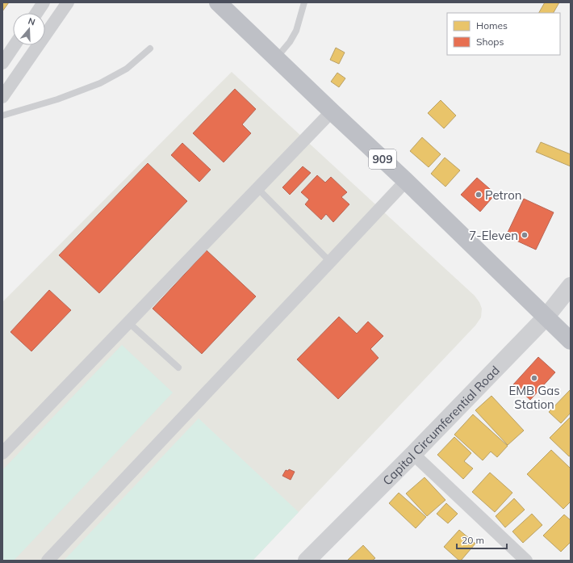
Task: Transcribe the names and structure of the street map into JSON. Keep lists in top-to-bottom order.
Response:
{
  "streets": {
    "highway": ["909"],
    "main road": ["Capitol Circumferential Road"]
  },
  "crossings": [
    ["909", "Capitol Circumferential Road"]
  ],
  "places": ["Petron", "7-Eleven", "EMB Gas Station"],
  "legend": ["Homes", "Shops"],
  "scale_bar": "20 m",
  "north": "top"
}
